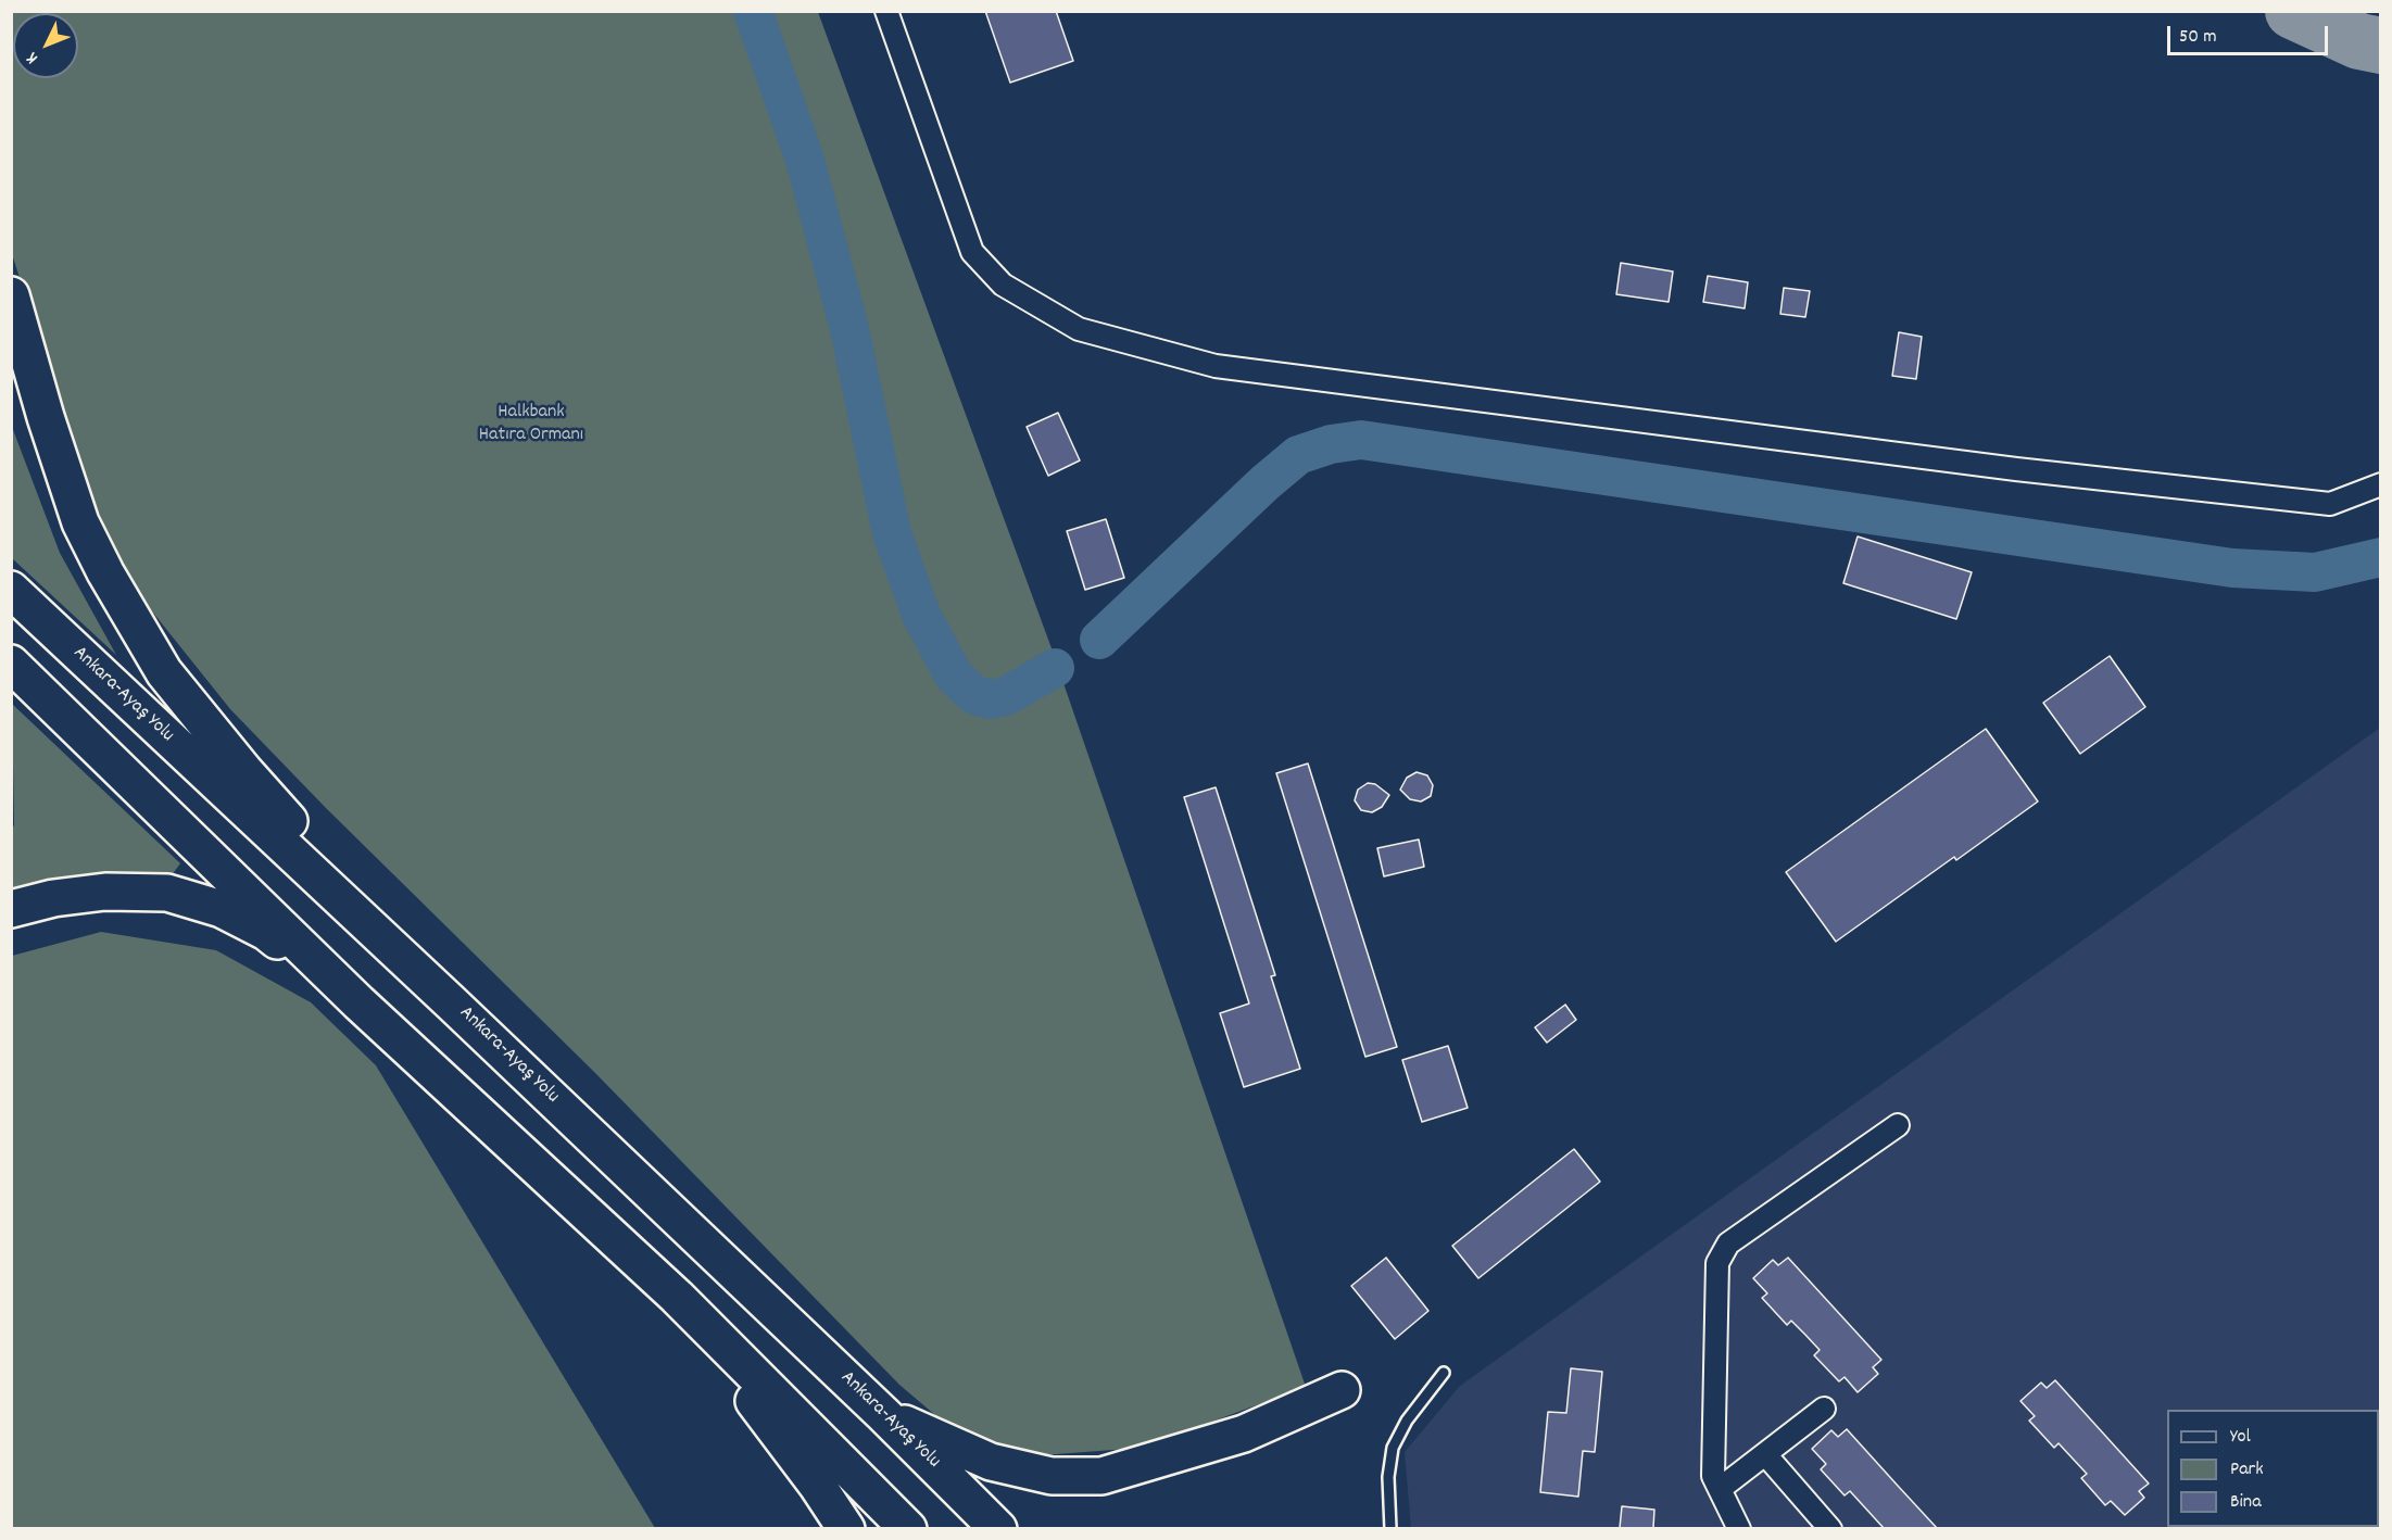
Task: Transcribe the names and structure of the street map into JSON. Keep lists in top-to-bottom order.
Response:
{
  "streets": {
    "highway": ["Ankara-Ayaş Yolu"]
  },
  "parks": ["Halkbank Hatıra Ormanı"],
  "legend": ["Yol", "Park", "Bina"],
  "scale_bar": "50 m",
  "north": "bottom left"
}
